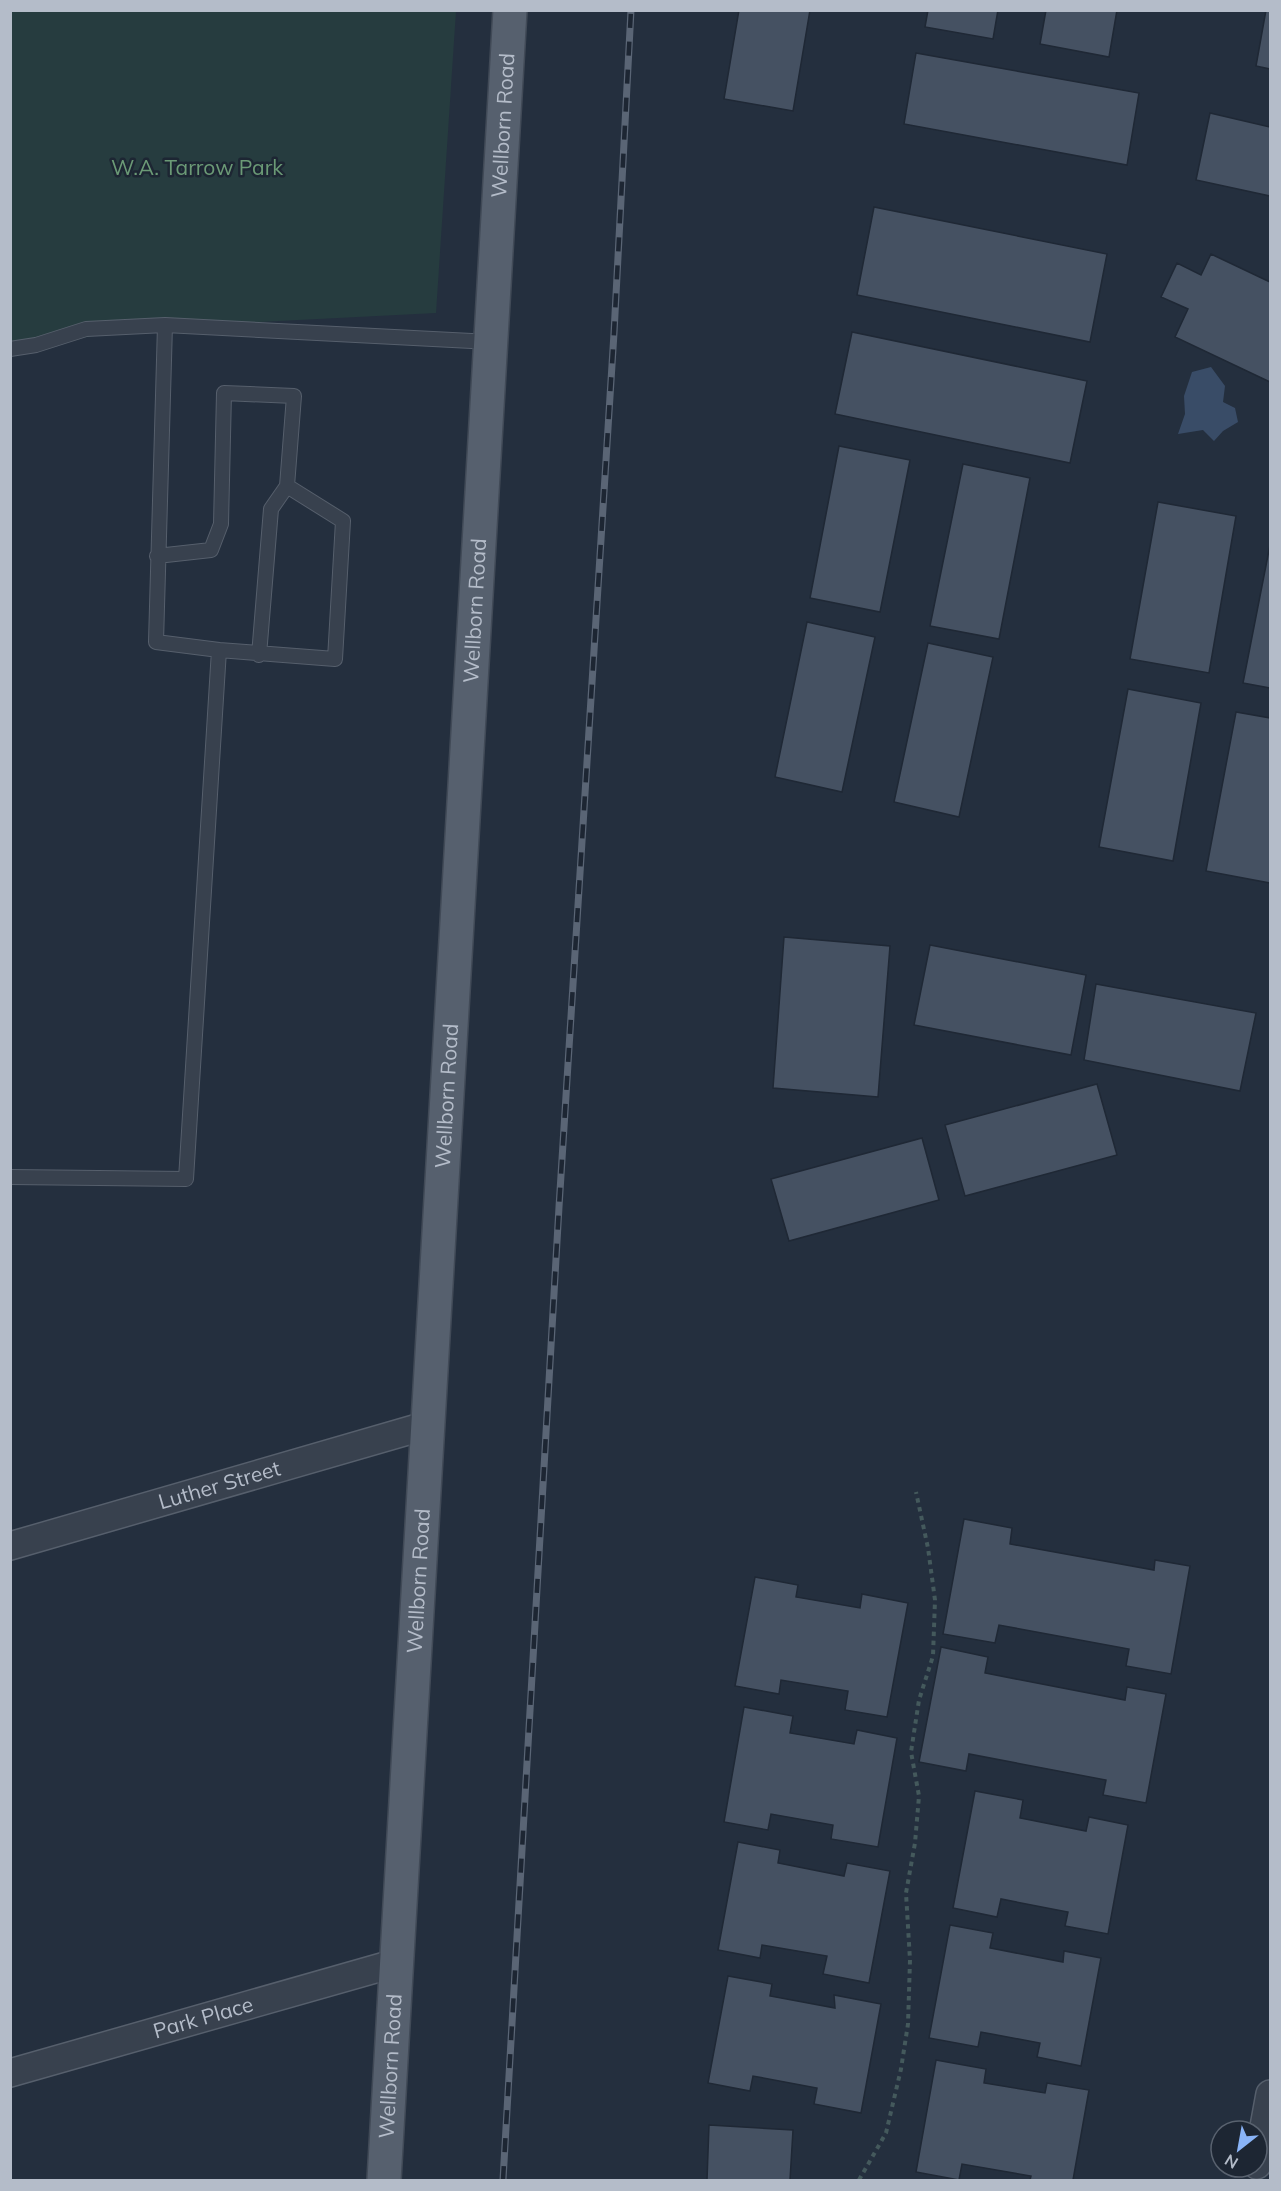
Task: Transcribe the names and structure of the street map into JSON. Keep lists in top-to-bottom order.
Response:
{
  "streets": {
    "main road": ["Wellborn Road"],
    "street": ["Luther Street", "Park Place"]
  },
  "crossings": [
    ["Wellborn Road", "Luther Street"],
    ["Wellborn Road", "Park Place"]
  ],
  "parks": ["W.A. Tarrow Park"],
  "north": "bottom left"
}
